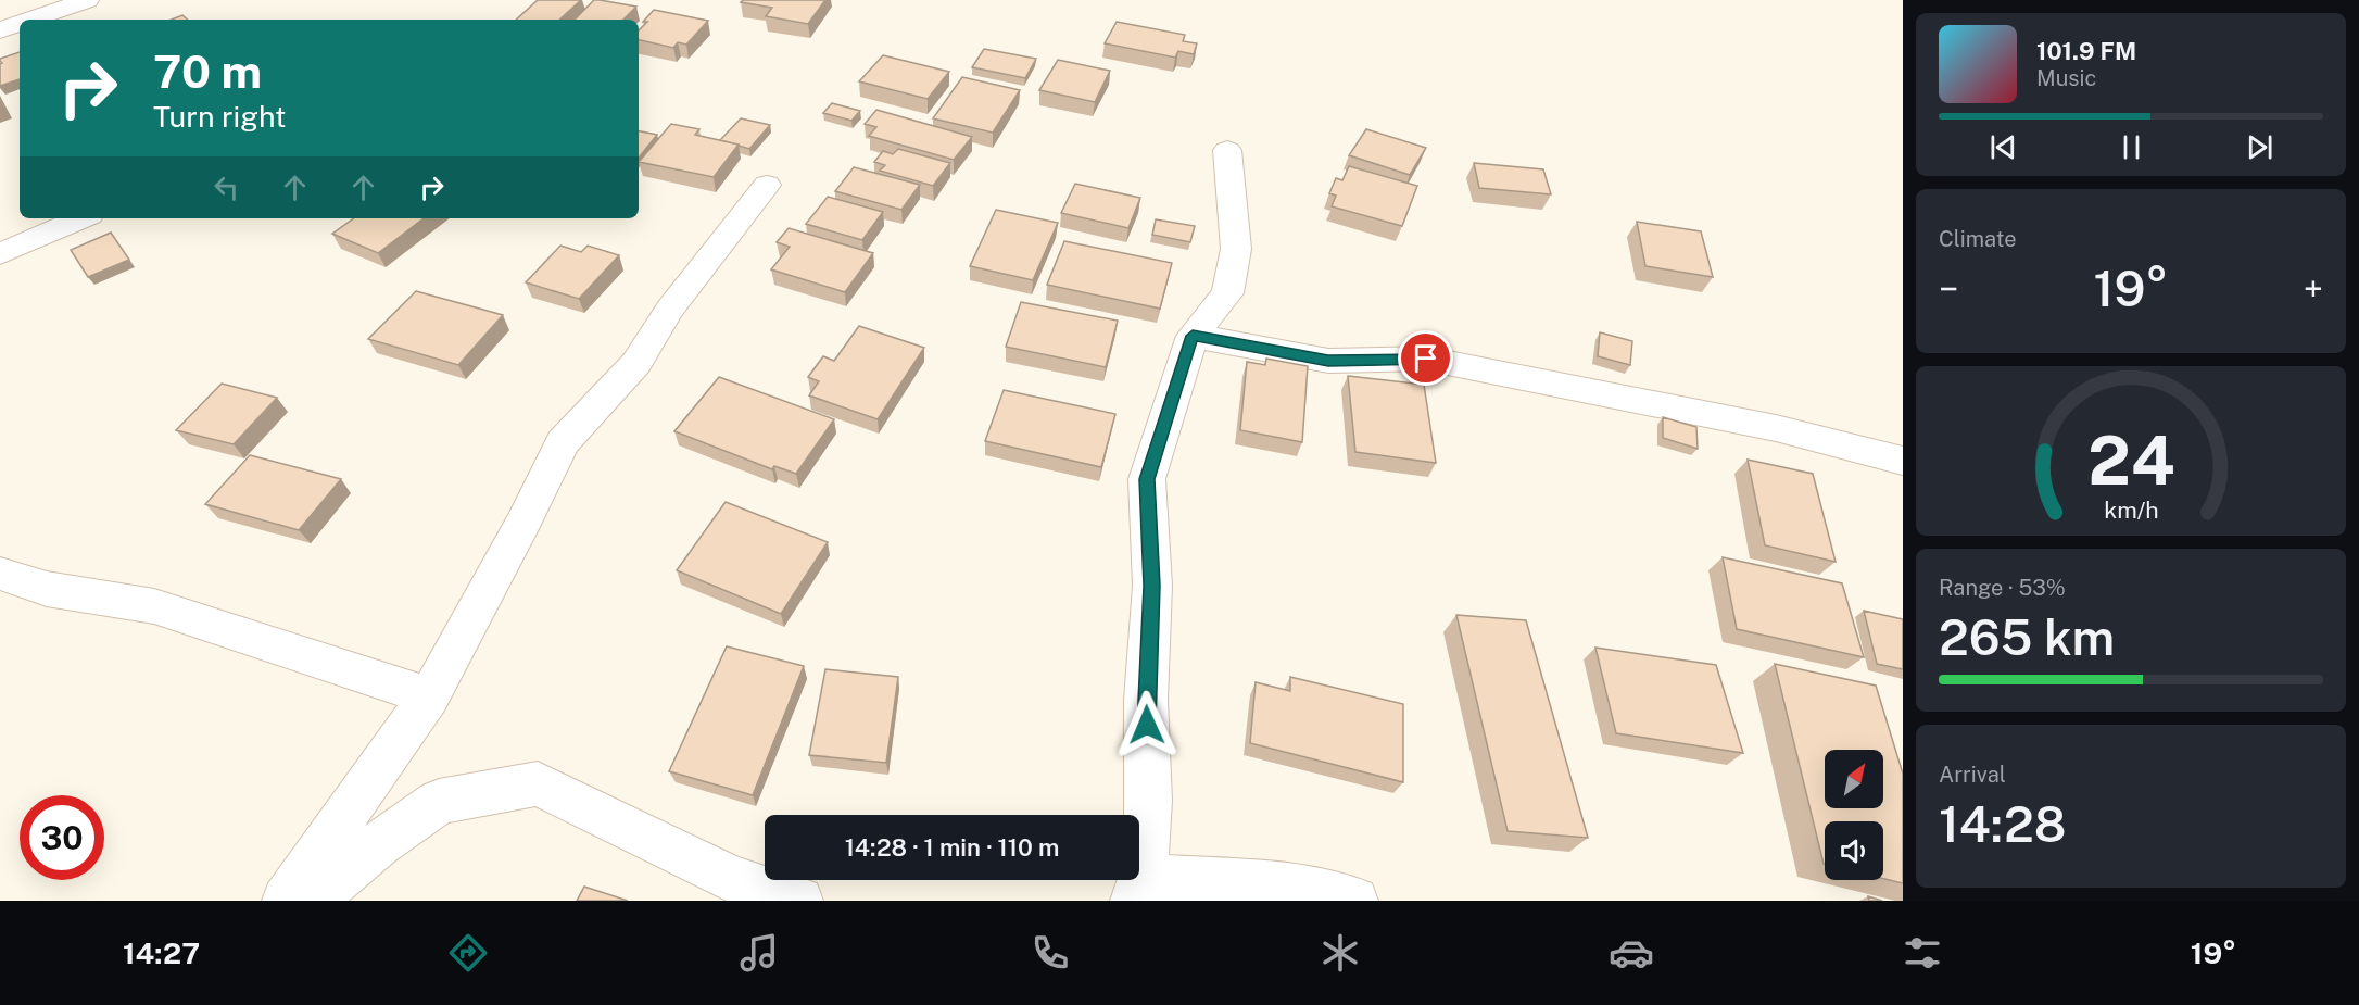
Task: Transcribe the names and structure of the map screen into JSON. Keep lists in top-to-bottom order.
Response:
{
  "north": "top right",
  "page": {
    "turn": ["70 m", "Turn right"],
    "song": ["101.9 FM", "Music"],
    "tile": [
      "Climate",
      ["Range · 53%", "265 km"],
      ["Arrival", "14:28"]
    ],
    "heat": ["−", "19°", "+"],
    "limit": "30",
    "trip": "14:28 · 1 min · 110 m",
    "tabs": ["14:27", "19°"],
    "gauge": ["24", "km/h"]
  }
}
